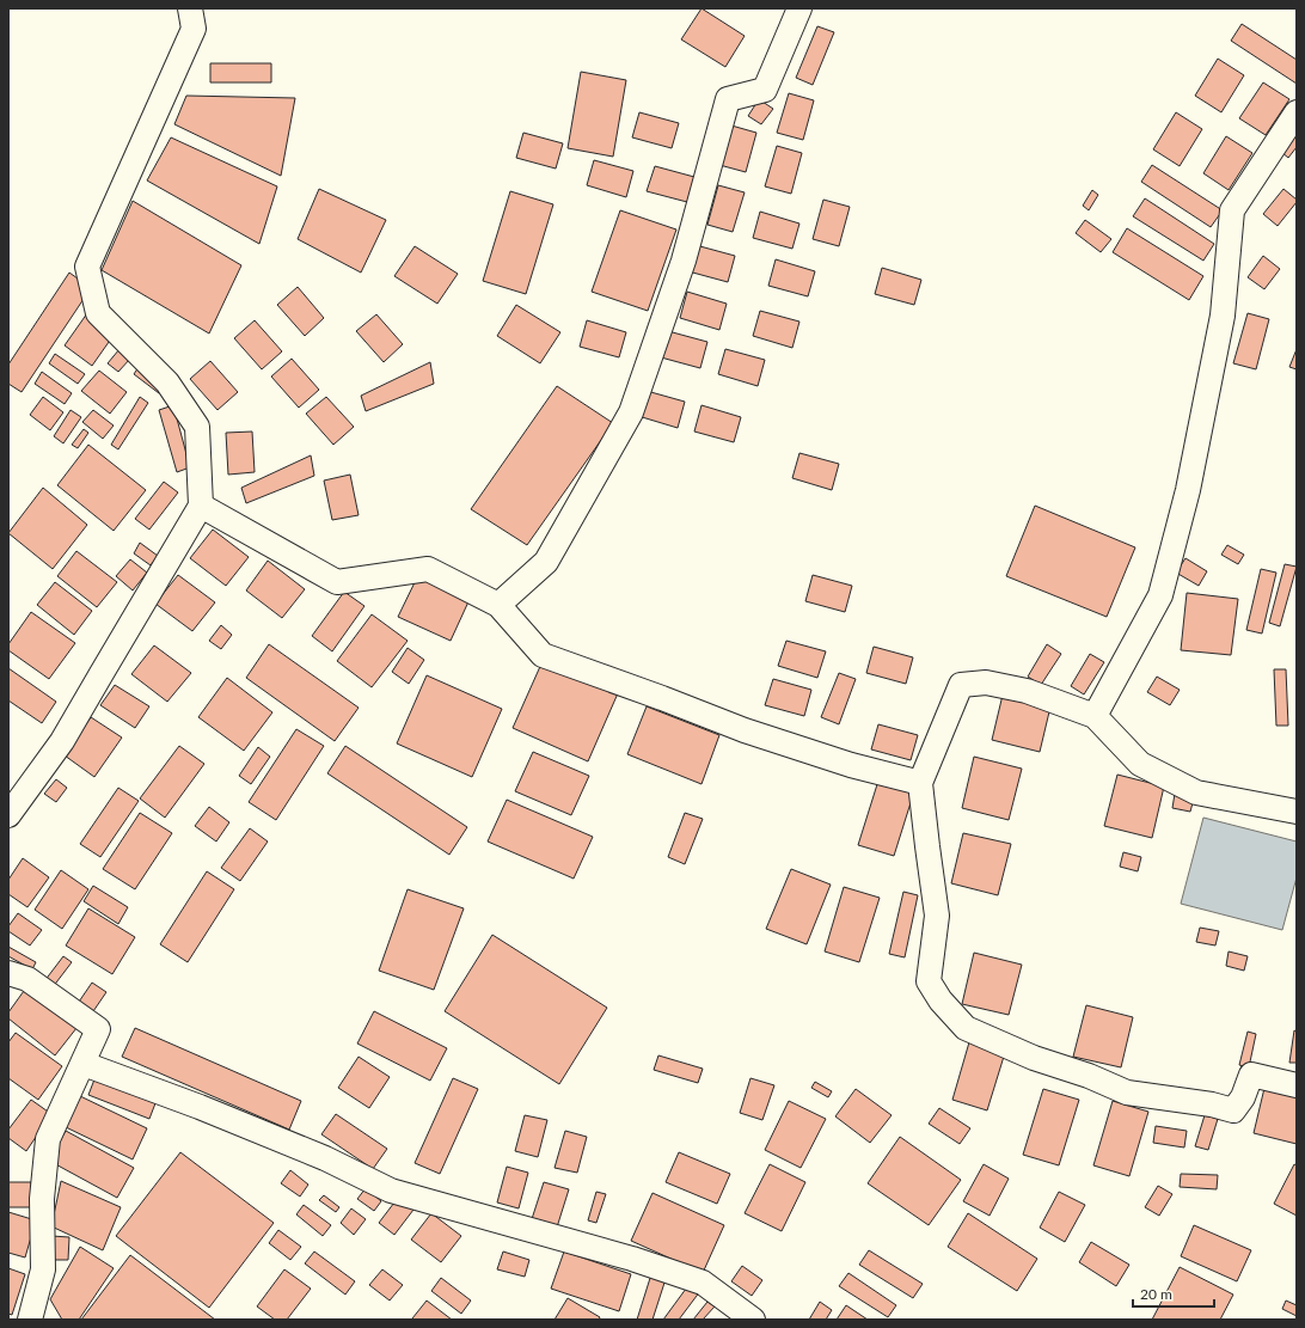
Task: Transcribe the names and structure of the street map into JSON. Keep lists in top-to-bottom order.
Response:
{
  "scale_bar": "20 m"
}
